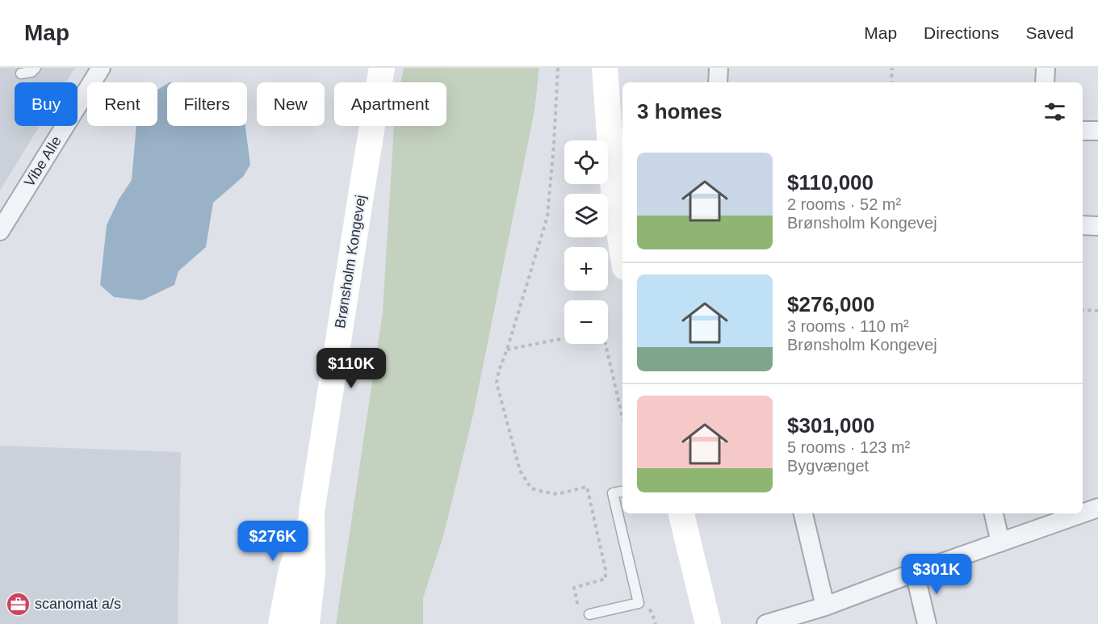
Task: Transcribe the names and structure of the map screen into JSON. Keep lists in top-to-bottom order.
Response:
{
  "streets": {
    "main road": ["Brønsholm Kongevej"],
    "street": ["Vibe Alle"]
  },
  "places": {
    "office": ["scanomat a/s"]
  },
  "page": {
    "header": "Map",
    "nav": ["Map", "Directions", "Saved"],
    "chip": [
      "Buy",
      "Rent",
      "Filters",
      "New",
      "Apartment"
    ],
    "heading": "3 homes",
    "map_buttons": ["+", "−"],
    "list": [
      {
        "name": "$110,000",
        "note": "2 rooms · 52 m² · Brønsholm Kongevej"
      },
      {
        "name": "$276,000",
        "note": "3 rooms · 110 m² · Brønsholm Kongevej"
      },
      {
        "name": "$301,000",
        "note": "5 rooms · 123 m² · Bygvænget"
      }
    ],
    "price": ["$110K", "$276K", "$301K"]
  }
}
